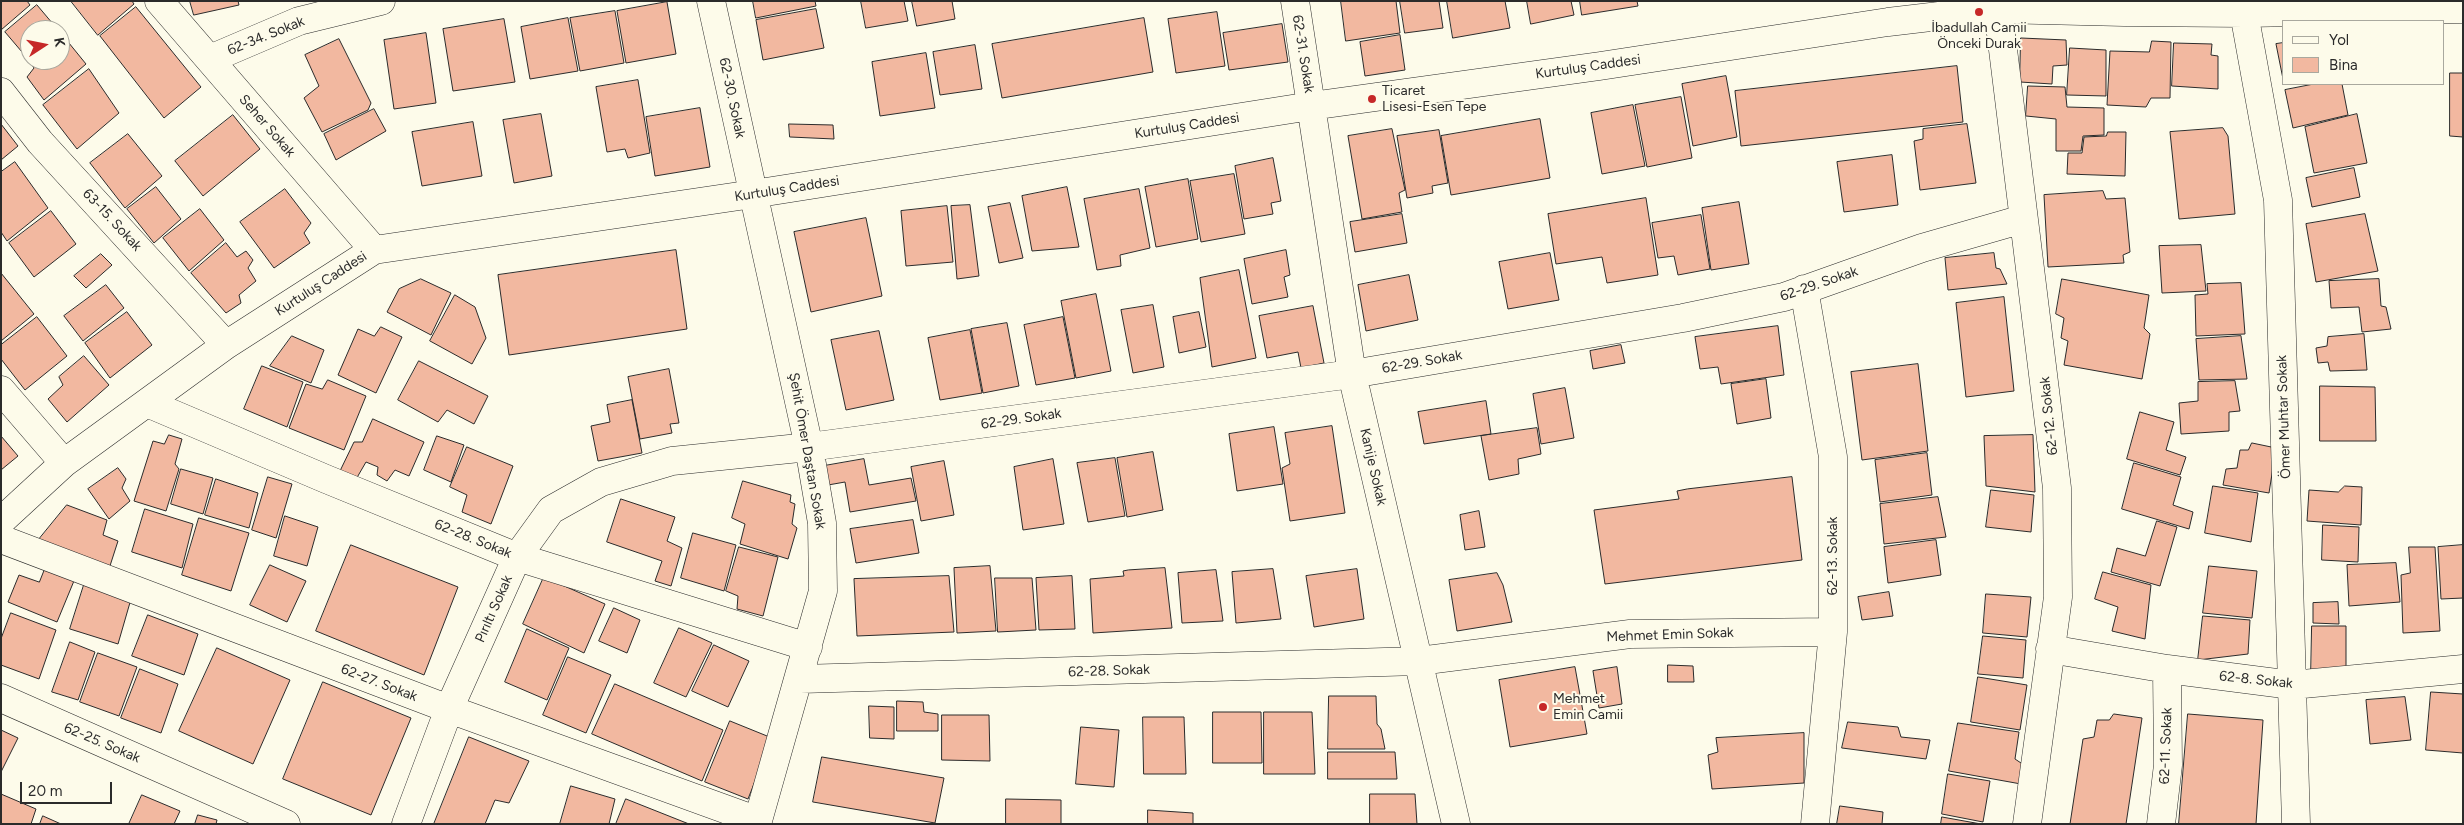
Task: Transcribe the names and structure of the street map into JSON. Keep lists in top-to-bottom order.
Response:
{
  "streets": {
    "street": [
      "62-34. Sokak",
      "62-31. Sokak",
      "Kurtuluş Caddesi",
      "62-30. Sokak",
      "Seher Sokak",
      "63-15. Sokak",
      "62-29. Sokak",
      "62-12. Sokak",
      "Ömer Muhtar Sokak",
      "Şehit Ömer Daştan Sokak",
      "Kanije Sokak",
      "62-28. Sokak",
      "62-13. Sokak",
      "Pırıltı Sokak",
      "Mehmet Emin Sokak",
      "62-8. Sokak",
      "62-27. Sokak",
      "62-25. Sokak",
      "62-11. Sokak"
    ]
  },
  "crossings": [
    ["62-34. Sokak", "Seher Sokak"],
    ["62-31. Sokak", "Kurtuluş Caddesi"],
    ["62-31. Sokak", "Kanije Sokak"],
    ["Kurtuluş Caddesi", "62-30. Sokak"],
    ["Kurtuluş Caddesi", "Seher Sokak"],
    ["Kurtuluş Caddesi", "63-15. Sokak"],
    ["Kurtuluş Caddesi", "62-12. Sokak"],
    ["Kurtuluş Caddesi", "Ömer Muhtar Sokak"],
    ["Kurtuluş Caddesi", "Şehit Ömer Daştan Sokak"],
    ["Kurtuluş Caddesi", "Kanije Sokak"],
    ["Kurtuluş Caddesi", "62-28. Sokak"],
    ["62-30. Sokak", "Şehit Ömer Daştan Sokak"],
    ["62-29. Sokak", "62-12. Sokak"],
    ["62-29. Sokak", "Şehit Ömer Daştan Sokak"],
    ["62-29. Sokak", "Kanije Sokak"],
    ["62-29. Sokak", "62-13. Sokak"],
    ["62-29. Sokak", "Pırıltı Sokak"],
    ["62-12. Sokak", "62-8. Sokak"],
    ["Ömer Muhtar Sokak", "62-8. Sokak"],
    ["Şehit Ömer Daştan Sokak", "62-28. Sokak"],
    ["Şehit Ömer Daştan Sokak", "Pırıltı Sokak"],
    ["Şehit Ömer Daştan Sokak", "62-27. Sokak"],
    ["Kanije Sokak", "62-28. Sokak"],
    ["Kanije Sokak", "Mehmet Emin Sokak"],
    ["62-28. Sokak", "Pırıltı Sokak"],
    ["62-28. Sokak", "Mehmet Emin Sokak"],
    ["62-13. Sokak", "Mehmet Emin Sokak"],
    ["Pırıltı Sokak", "62-27. Sokak"],
    ["62-8. Sokak", "62-11. Sokak"]
  ],
  "places": ["İbadullah Camii Önceki Durak", "Ticaret Lisesi-Esen Tepe", "Mehmet Emin Camii"],
  "legend": ["Yol", "Bina"],
  "scale_bar": "20 m",
  "north": "right"
}
